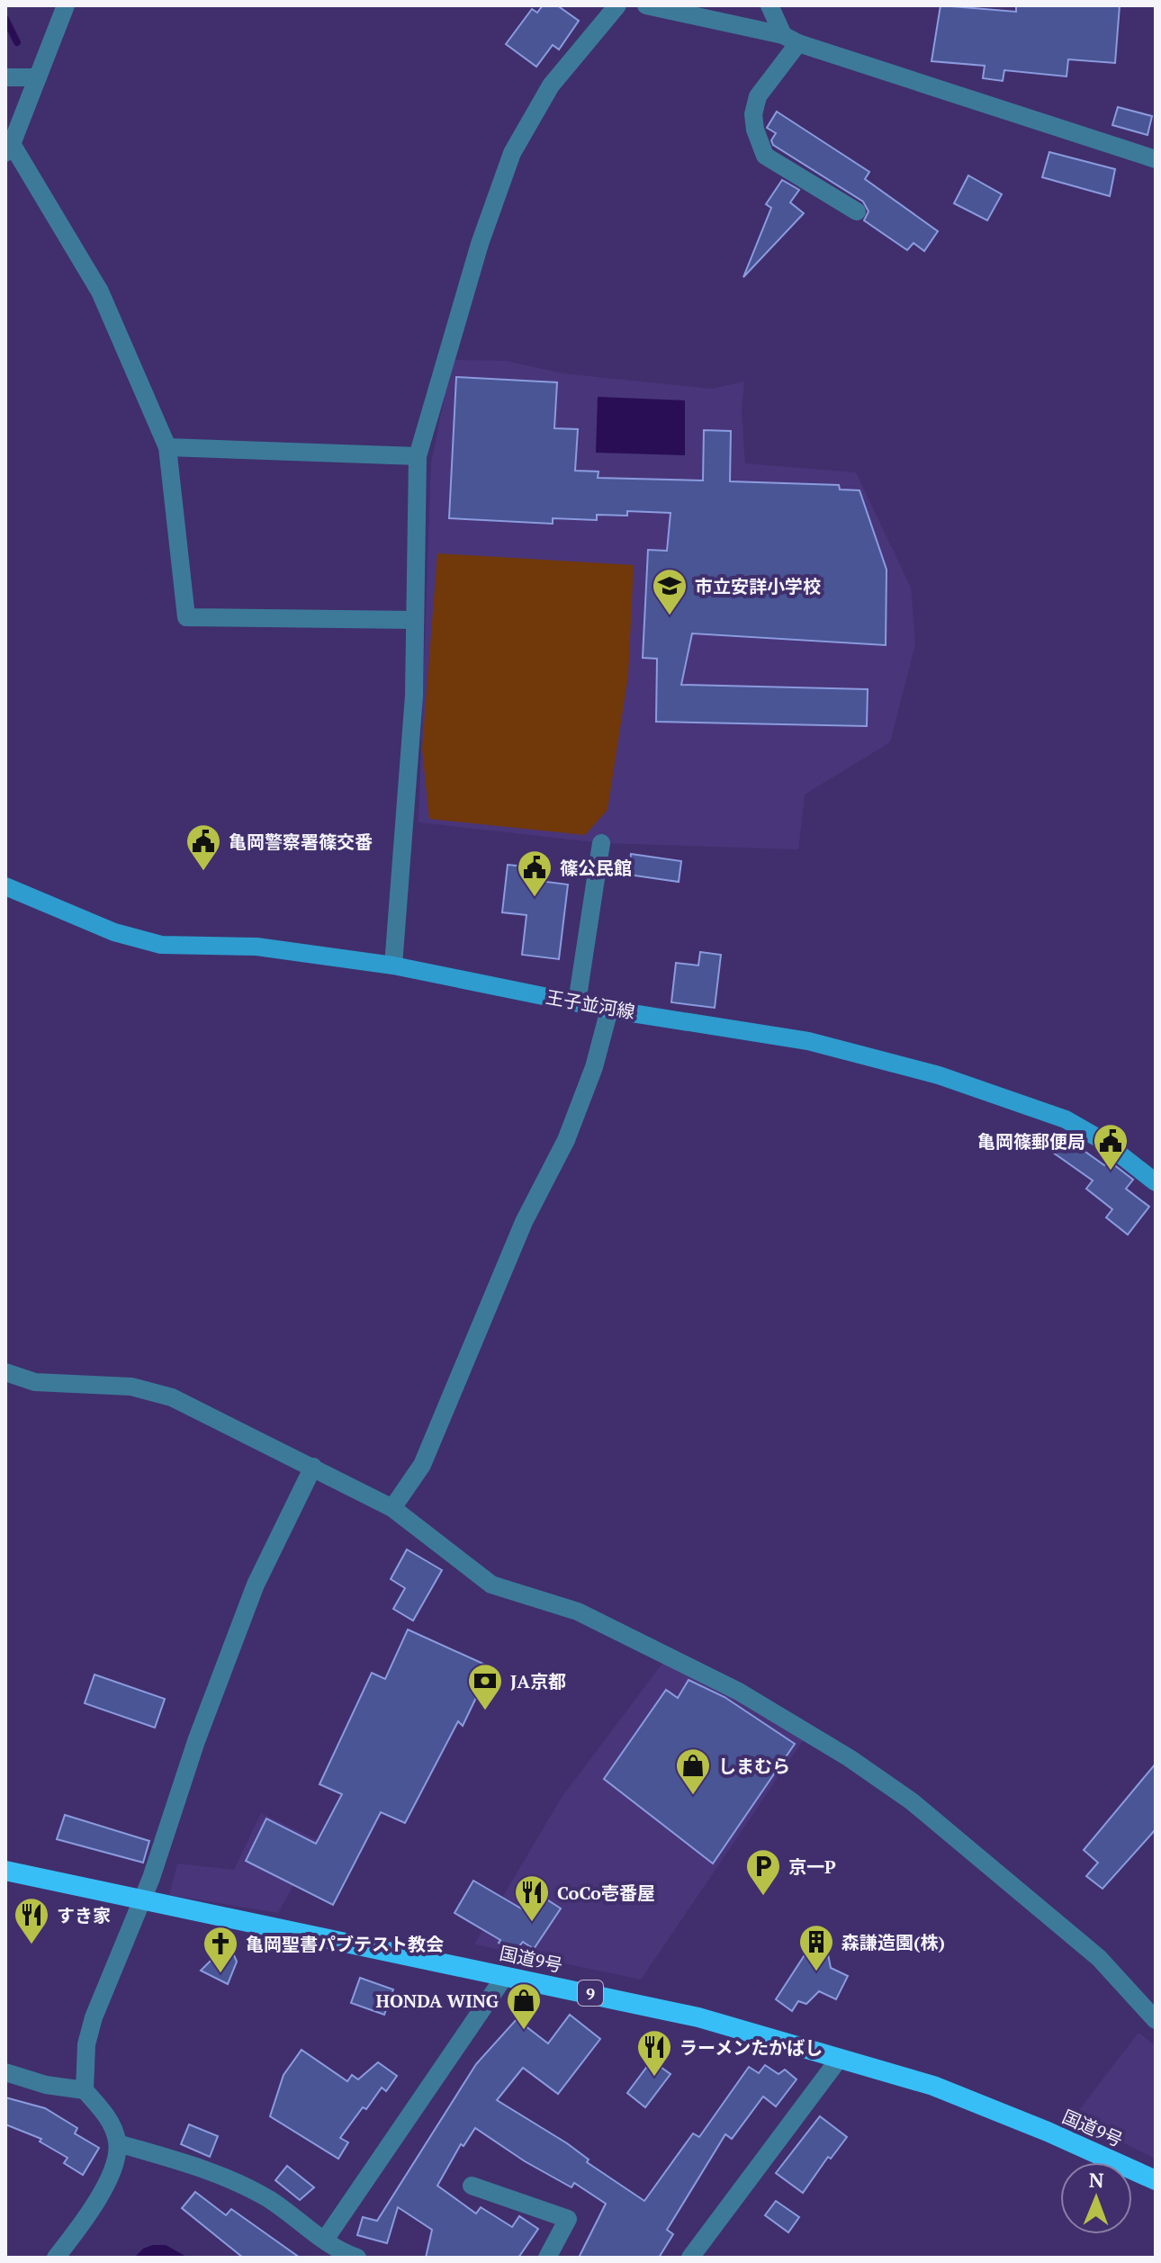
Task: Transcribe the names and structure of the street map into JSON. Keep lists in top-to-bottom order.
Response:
{
  "streets": {
    "highway": ["国道9号", "9"],
    "main road": ["王子並河線"]
  },
  "places": {
    "school or university": ["市立安詳小学校"],
    "public building": ["亀岡警察署篠交番", "篠公民館", "亀岡篠郵便局"],
    "bank": ["JA京都"],
    "shop": ["しまむら", "HONDA WING"],
    "parking": ["京一P"],
    "restaurant": ["CoCo壱番屋", "すき家", "ラーメンたかばし"],
    "building": ["森謙造園(株)"],
    "church": ["亀岡聖書パブテスト教会"]
  },
  "north": "top"
}
